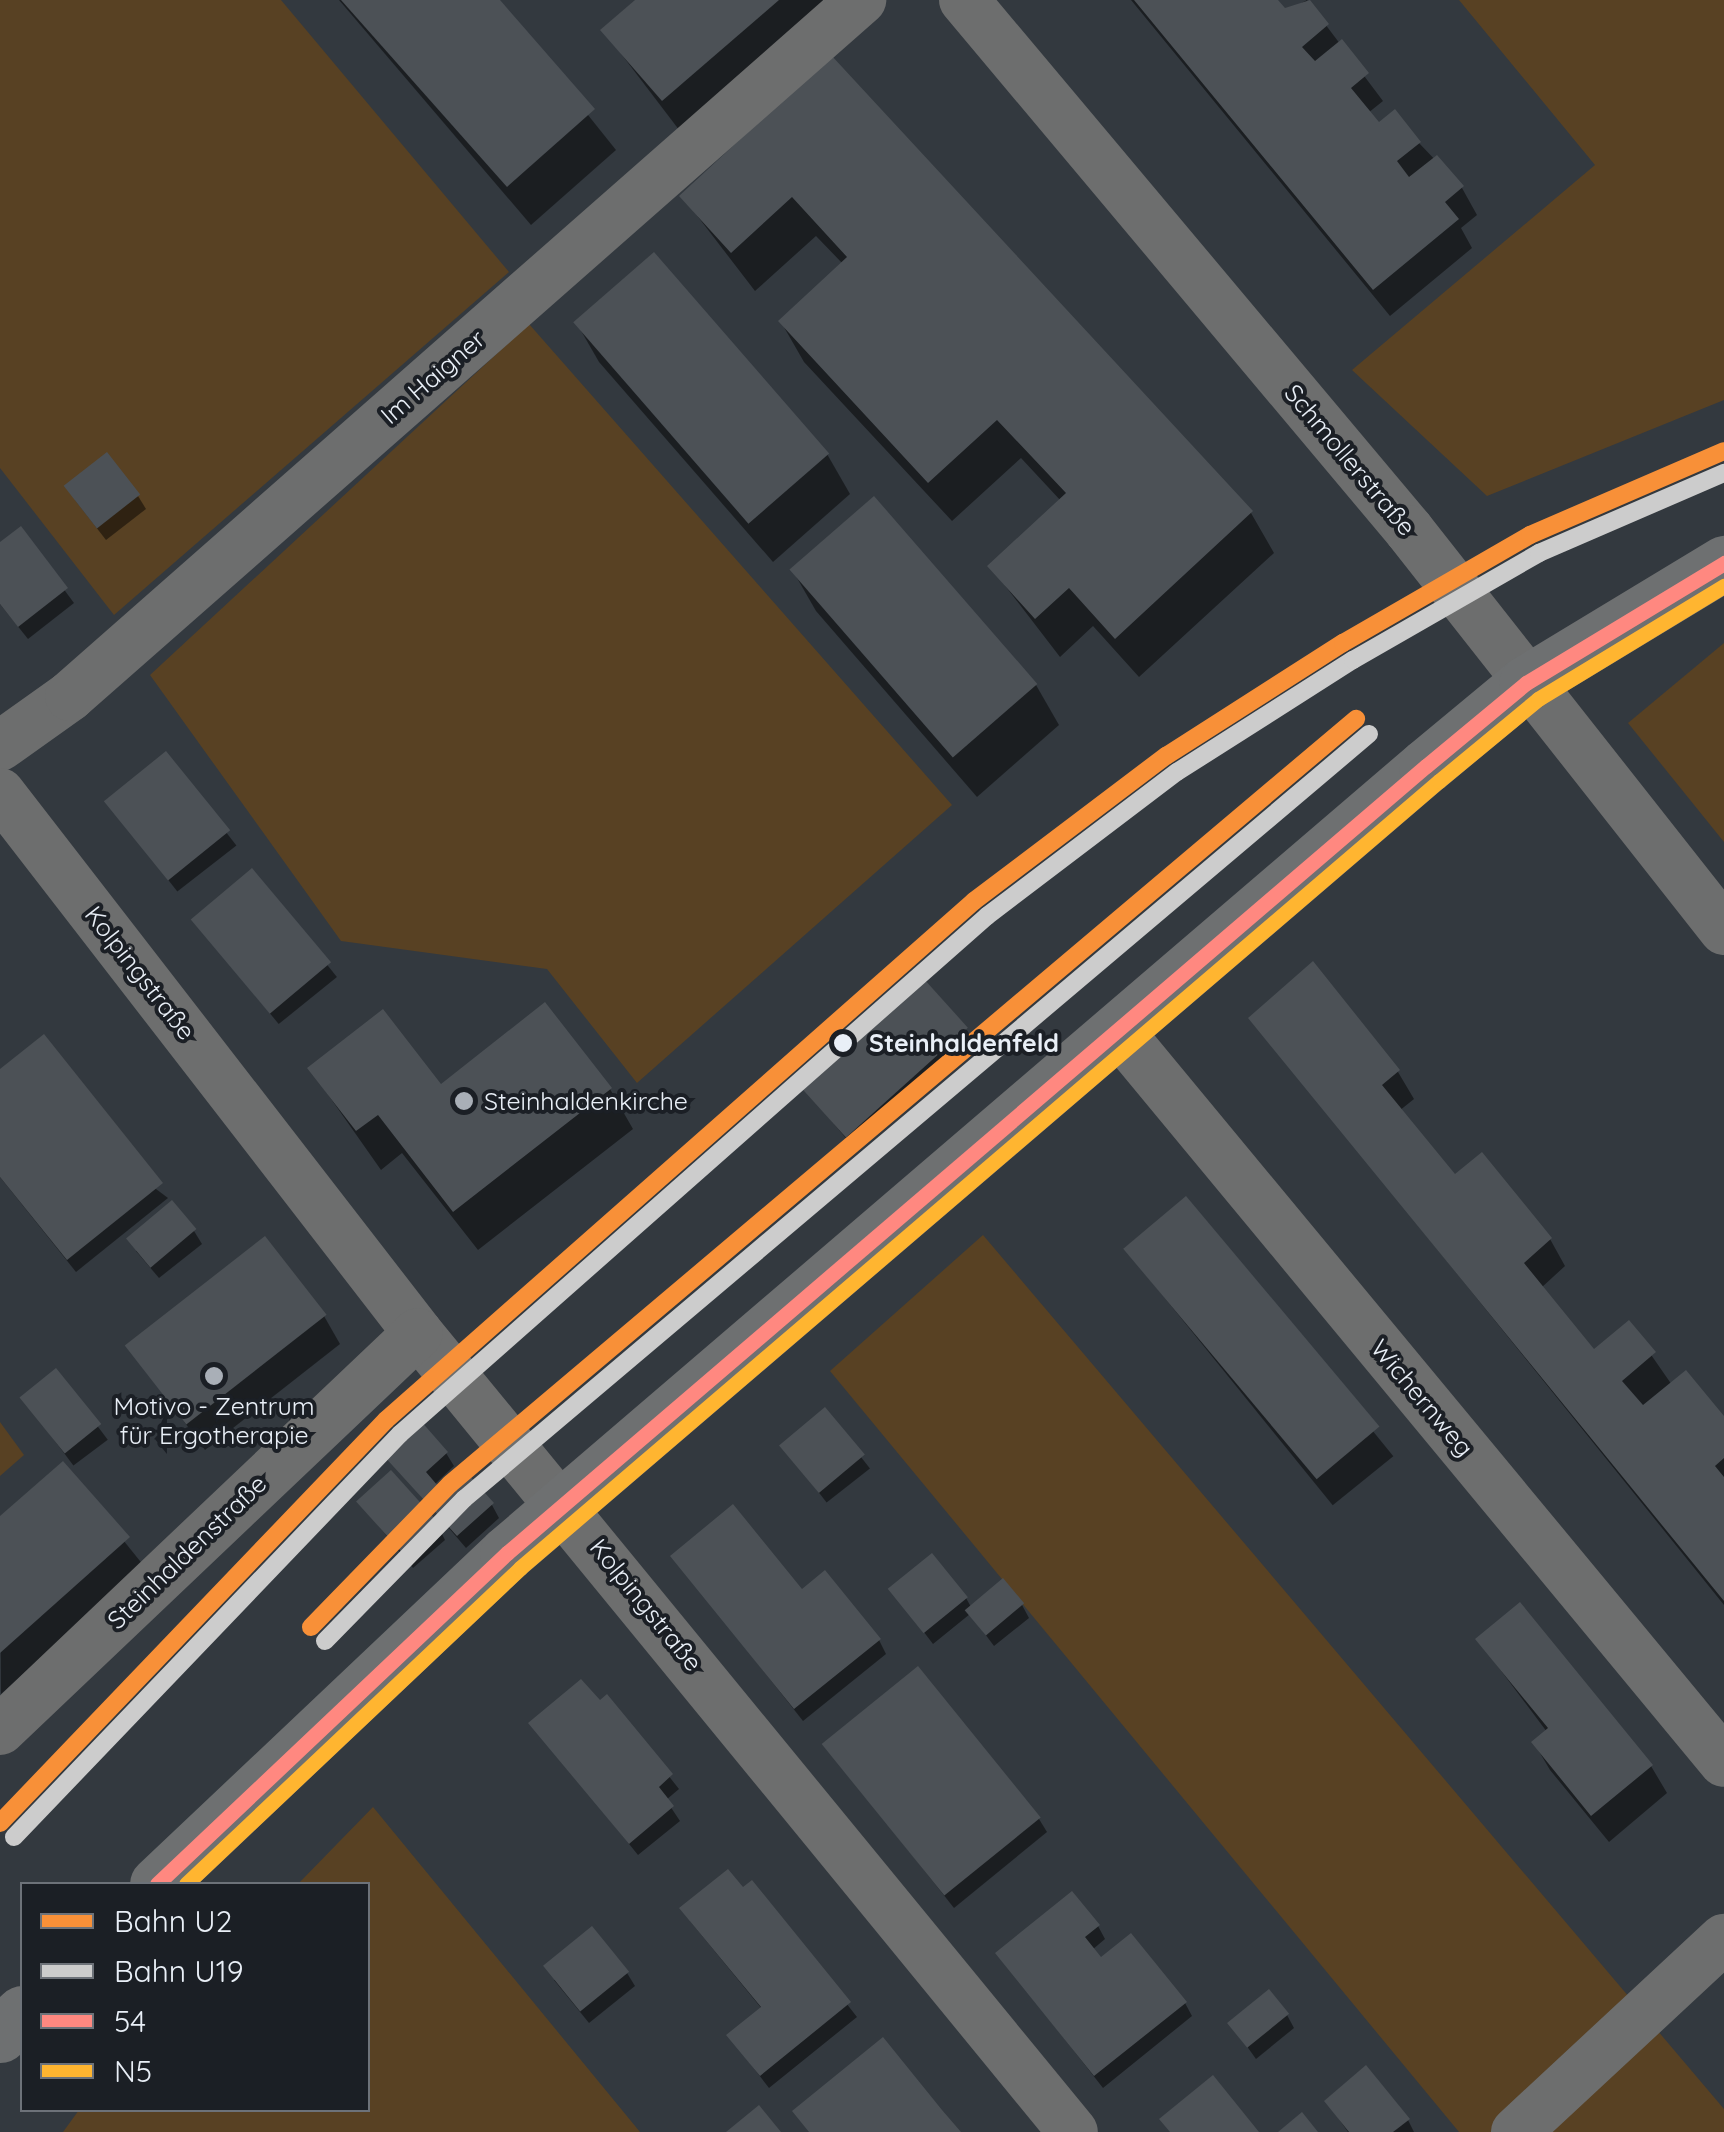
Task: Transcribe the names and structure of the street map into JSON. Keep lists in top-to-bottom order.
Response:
{
  "streets": {
    "street": [
      "Im Haigner",
      "Schmollerstraße",
      "Kolpingstraße",
      "Wichernweg",
      "Steinhaldenstraße"
    ]
  },
  "crossings": [
    ["Kolpingstraße", "Steinhaldenstraße"]
  ],
  "places": ["Steinhaldenfeld", "Steinhaldenkirche", "Motivo - Zentrum für Ergotherapie"],
  "lines": [
    "rail line U2",
    "rail line U19",
    "transit line 54",
    "transit line N5"
  ],
  "legend": [
    "Bahn U2",
    "Bahn U19",
    "54",
    "N5"
  ]
}
